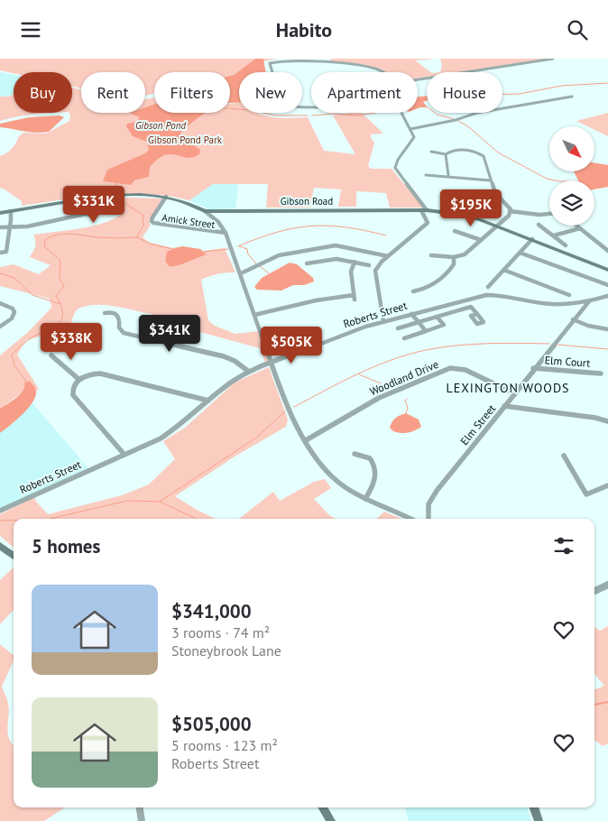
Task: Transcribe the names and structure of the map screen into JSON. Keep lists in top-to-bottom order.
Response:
{
  "streets": {
    "street": [
      "Gibson Road",
      "Amick Street",
      "Roberts Street",
      "Elm Court",
      "Woodland Drive",
      "Elm Street"
    ]
  },
  "crossings": [
    ["Gibson Road", "Amick Street"],
    ["Roberts Street", "Elm Street"],
    ["Elm Court", "Elm Street"],
    ["Woodland Drive", "Elm Street"]
  ],
  "districts": ["LEXINGTON WOODS"],
  "water": ["Gibson Pond"],
  "parks": ["Gibson Pond Park"],
  "north": "bottom right",
  "page": {
    "header": "Habito",
    "chip": [
      "Buy",
      "Rent",
      "Filters",
      "New",
      "Apartment",
      "House"
    ],
    "price": [
      "$331K",
      "$195K",
      "$341K",
      "$338K",
      "$505K"
    ],
    "heading": "5 homes",
    "list": [
      {
        "name": "$341,000",
        "note": "3 rooms · 74 m² · Stoneybrook Lane"
      },
      {
        "name": "$505,000",
        "note": "5 rooms · 123 m² · Roberts Street"
      }
    ]
  }
}
